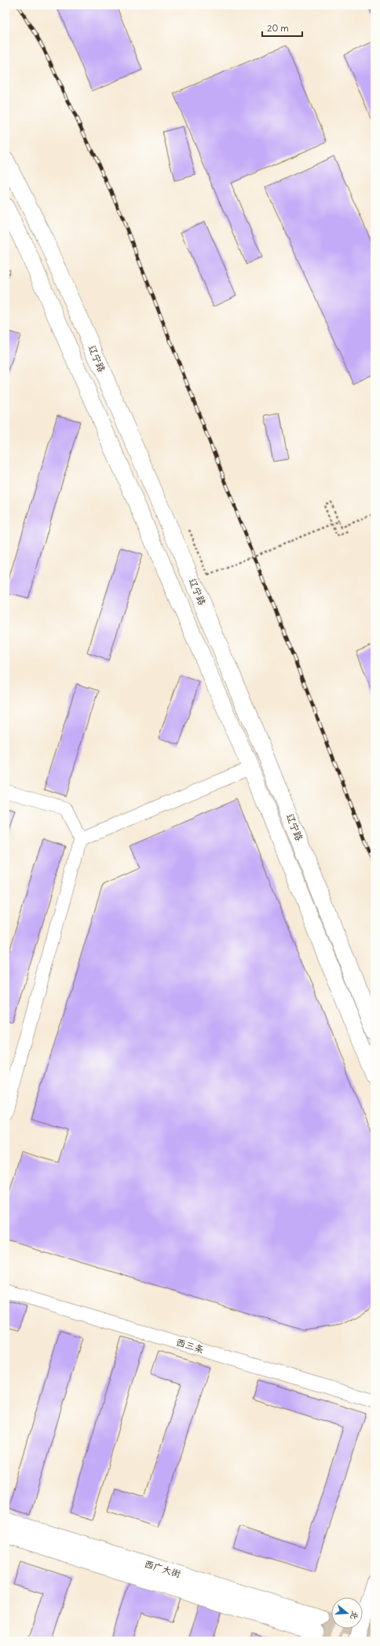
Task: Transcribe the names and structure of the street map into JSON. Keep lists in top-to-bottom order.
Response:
{
  "streets": {
    "main road": ["辽宁路", "西广大街"],
    "street": ["西三条"]
  },
  "scale_bar": "20 m",
  "north": "right"
}
